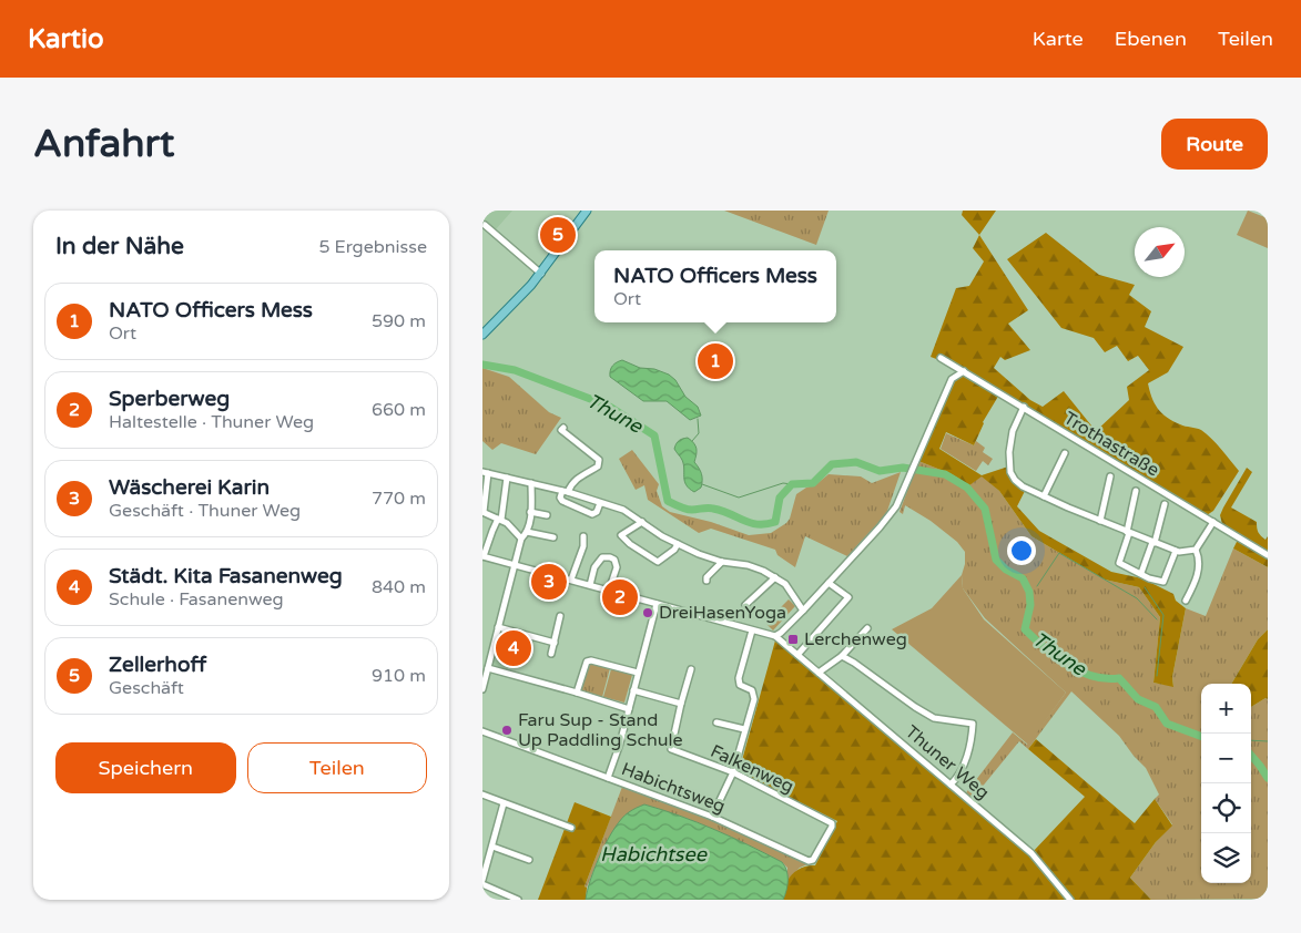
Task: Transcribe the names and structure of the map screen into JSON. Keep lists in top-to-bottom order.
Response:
{
  "streets": {
    "street": [
      "Trothastraße",
      "Thuner Weg",
      "Falkenweg",
      "Habichtsweg"
    ]
  },
  "crossings": [
    ["Falkenweg", "Habichtsweg"]
  ],
  "water": ["Thune", "Habichtsee"],
  "places": {
    "other": ["DreiHasenYoga", "Faru Sup - Stand Up Paddling Schule"],
    "transit": ["Lerchenweg"]
  },
  "north": "top right",
  "page": {
    "header": "Kartio",
    "nav": ["Karte", "Ebenen", "Teilen"],
    "buttons": [
      "Route",
      ["Speichern", "Teilen"]
    ],
    "title": "Anfahrt",
    "heading": ["In der Nähe", "5 Ergebnisse"],
    "pins": [
      "5",
      "1",
      "3",
      "2",
      "4"
    ],
    "popup": ["NATO Officers Mess", "Ort"],
    "list": [
      {
        "mark": "1",
        "name": "NATO Officers Mess",
        "note": "Ort",
        "value": "590 m"
      },
      {
        "mark": "2",
        "name": "Sperberweg",
        "note": "Haltestelle · Thuner Weg",
        "value": "660 m"
      },
      {
        "mark": "3",
        "name": "Wäscherei Karin",
        "note": "Geschäft · Thuner Weg",
        "value": "770 m"
      },
      {
        "mark": "4",
        "name": "Städt. Kita Fasanenweg",
        "note": "Schule · Fasanenweg",
        "value": "840 m"
      },
      {
        "mark": "5",
        "name": "Zellerhoff",
        "note": "Geschäft",
        "value": "910 m"
      }
    ],
    "map_buttons": ["+", "−"]
  }
}
